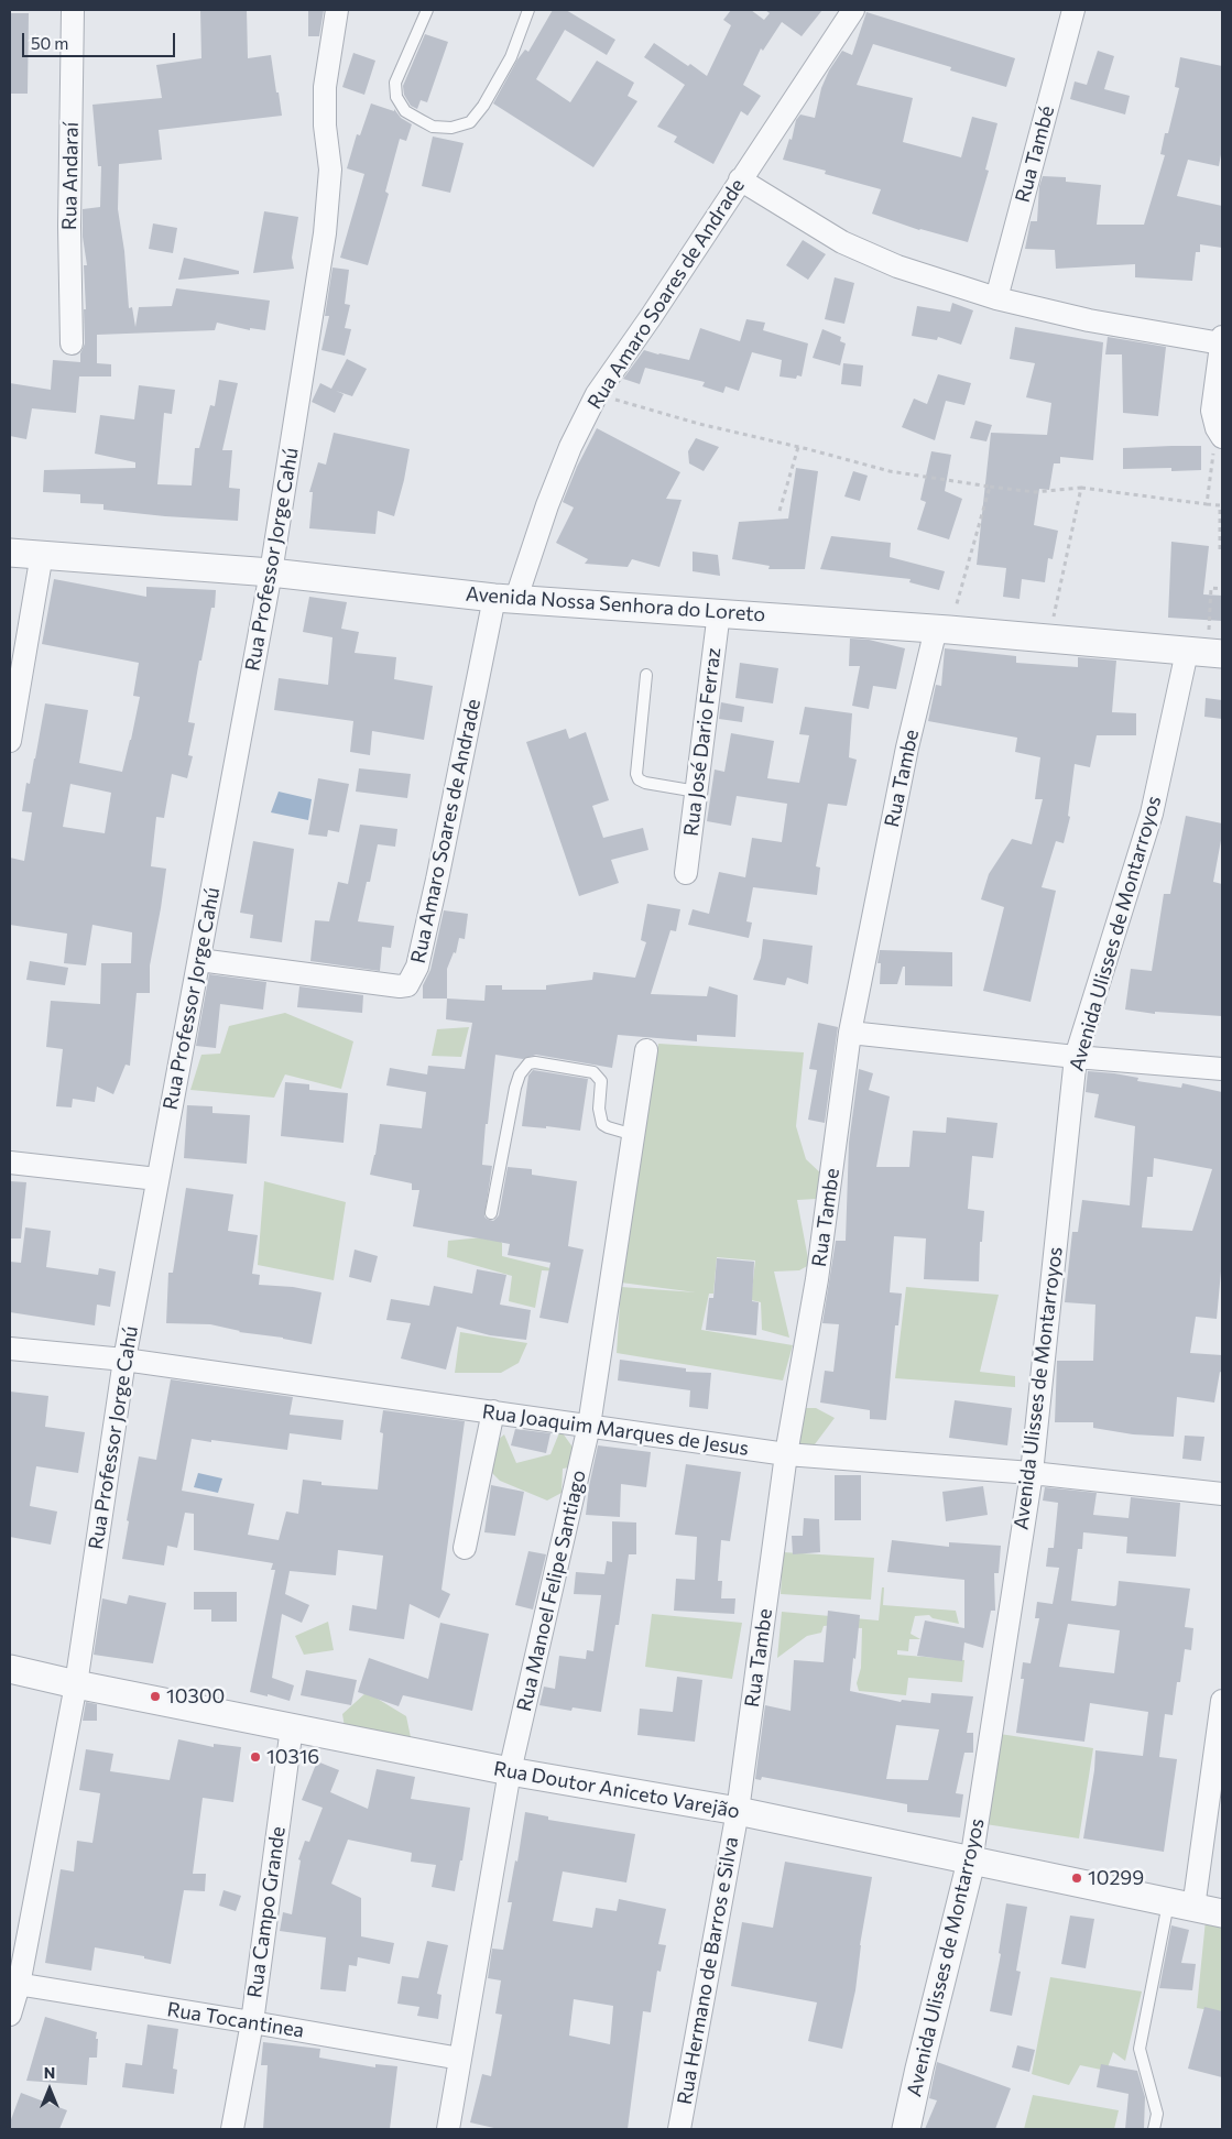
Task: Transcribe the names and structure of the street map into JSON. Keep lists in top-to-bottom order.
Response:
{
  "streets": {
    "street": [
      "Rua També",
      "Rua Andaraí",
      "Rua Amaro Soares de Andrade",
      "Rua Professor Jorge Cahú",
      "Avenida Nossa Senhora do Loreto",
      "Rua José Dario Ferraz",
      "Rua Tambe",
      "Avenida Ulisses de Montarroyos",
      "Rua Joaquim Marques de Jesus",
      "Rua Manoel Felipe Santiago",
      "Rua Doutor Aniceto Varejão",
      "Rua Campo Grande",
      "Rua Hermano de Barros e Silva",
      "Rua Tocantinea"
    ]
  },
  "crossings": [
    ["Rua Amaro Soares de Andrade", "Rua Professor Jorge Cahú"],
    ["Rua Amaro Soares de Andrade", "Avenida Nossa Senhora do Loreto"],
    ["Rua Professor Jorge Cahú", "Avenida Nossa Senhora do Loreto"],
    ["Rua Professor Jorge Cahú", "Rua Joaquim Marques de Jesus"],
    ["Rua Professor Jorge Cahú", "Rua Doutor Aniceto Varejão"],
    ["Rua Professor Jorge Cahú", "Rua Tocantinea"],
    ["Avenida Nossa Senhora do Loreto", "Rua José Dario Ferraz"],
    ["Avenida Nossa Senhora do Loreto", "Rua Tambe"],
    ["Avenida Nossa Senhora do Loreto", "Avenida Ulisses de Montarroyos"],
    ["Rua Tambe", "Rua Joaquim Marques de Jesus"],
    ["Rua Tambe", "Rua Doutor Aniceto Varejão"],
    ["Rua Tambe", "Rua Hermano de Barros e Silva"],
    ["Avenida Ulisses de Montarroyos", "Rua Joaquim Marques de Jesus"],
    ["Avenida Ulisses de Montarroyos", "Rua Doutor Aniceto Varejão"],
    ["Rua Joaquim Marques de Jesus", "Rua Manoel Felipe Santiago"],
    ["Rua Manoel Felipe Santiago", "Rua Doutor Aniceto Varejão"],
    ["Rua Manoel Felipe Santiago", "Rua Tocantinea"],
    ["Rua Doutor Aniceto Varejão", "Rua Campo Grande"],
    ["Rua Doutor Aniceto Varejão", "Rua Hermano de Barros e Silva"],
    ["Rua Campo Grande", "Rua Tocantinea"]
  ],
  "places": ["10300", "10316", "10299"],
  "scale_bar": "50 m",
  "north": "top"
}
